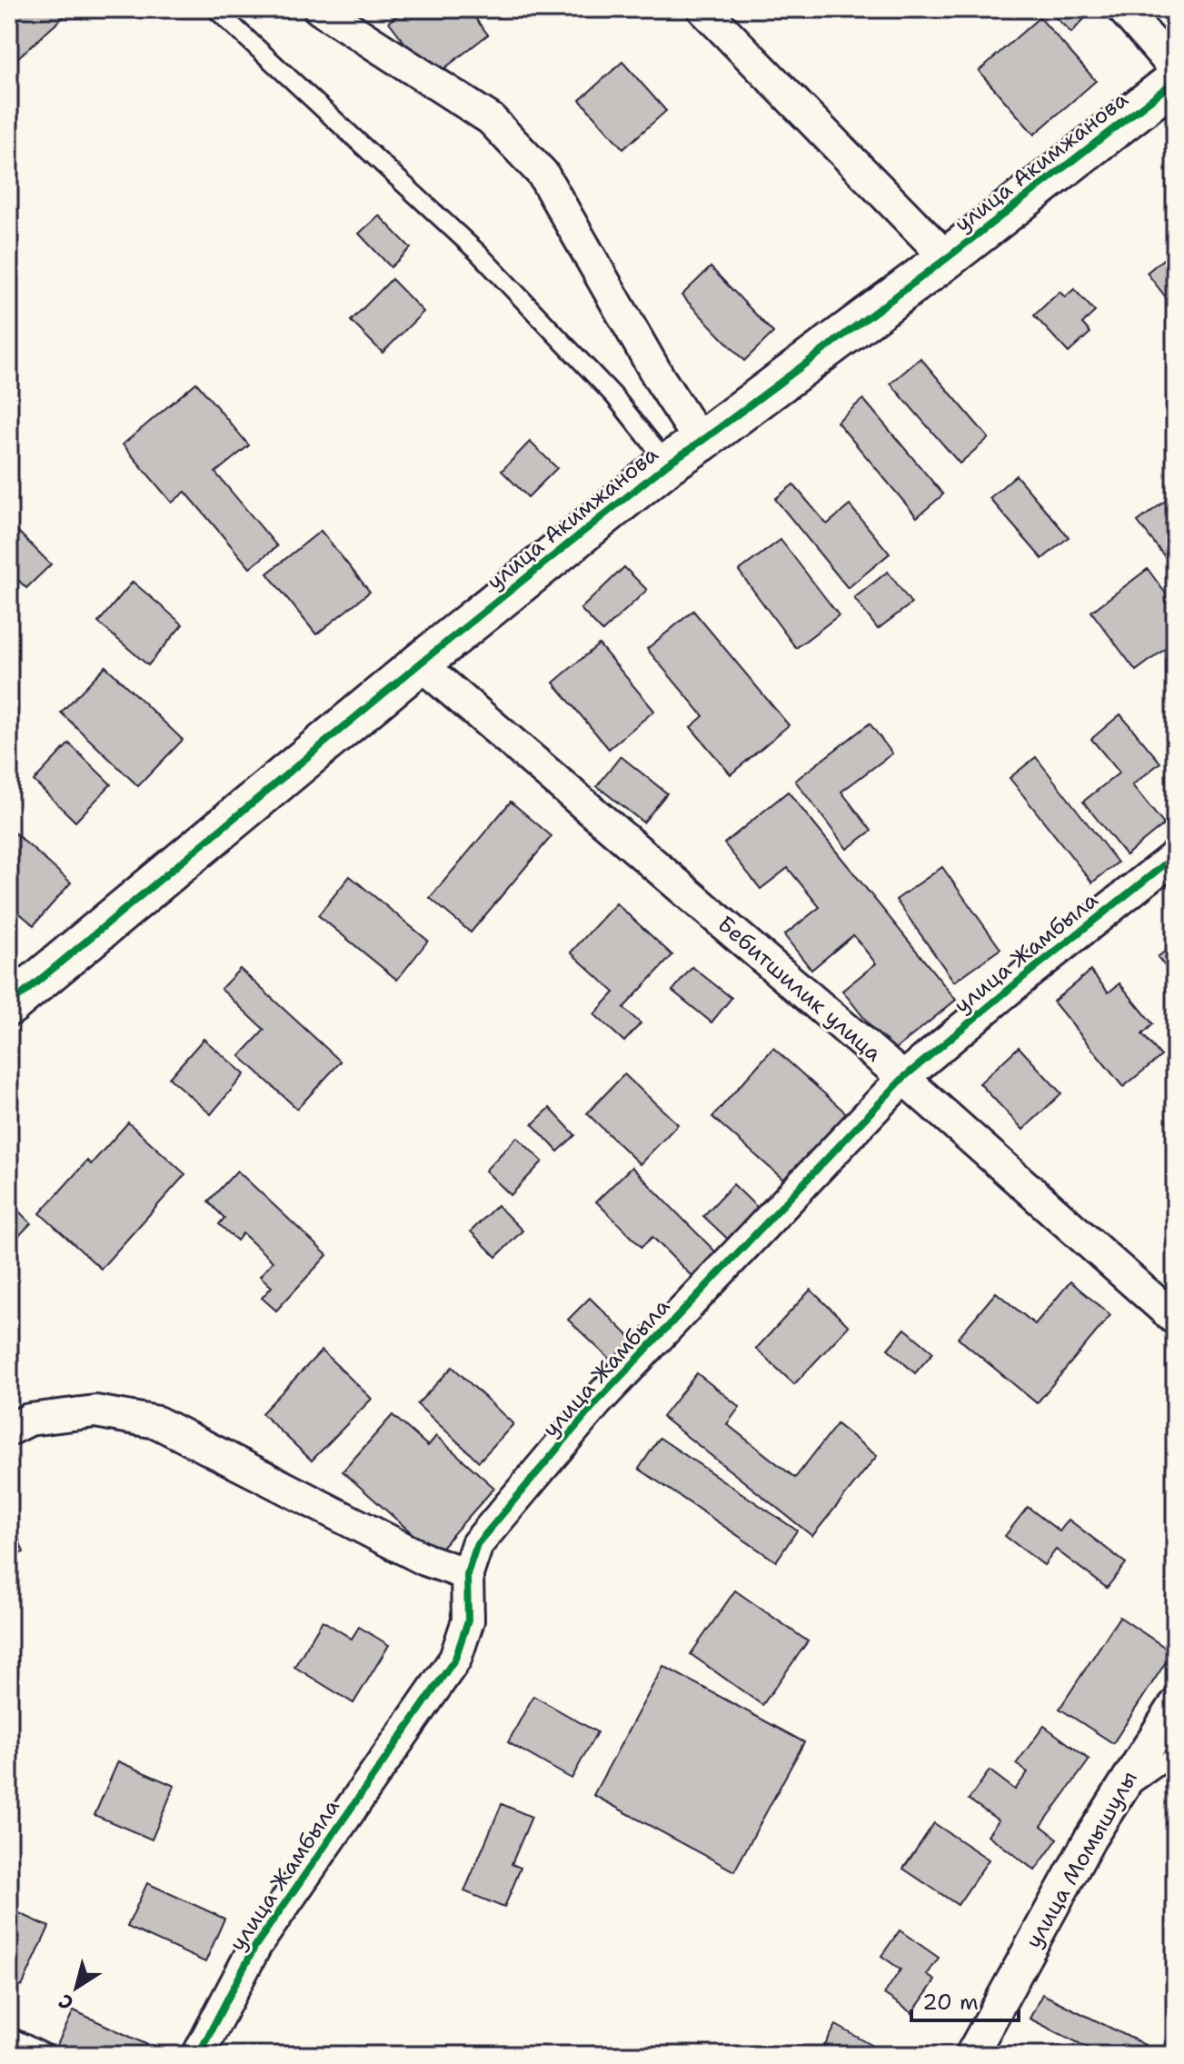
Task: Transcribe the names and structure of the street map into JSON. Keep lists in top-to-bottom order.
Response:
{
  "streets": {
    "street": [
      "улица Акимжанова",
      "улица Жамбыла",
      "Бебитшилик улица",
      "улица Момышулы"
    ]
  },
  "crossings": [
    ["улица Акимжанова", "Бебитшилик улица"],
    ["улица Жамбыла", "Бебитшилик улица"]
  ],
  "scale_bar": "20 m",
  "north": "bottom left"
}
